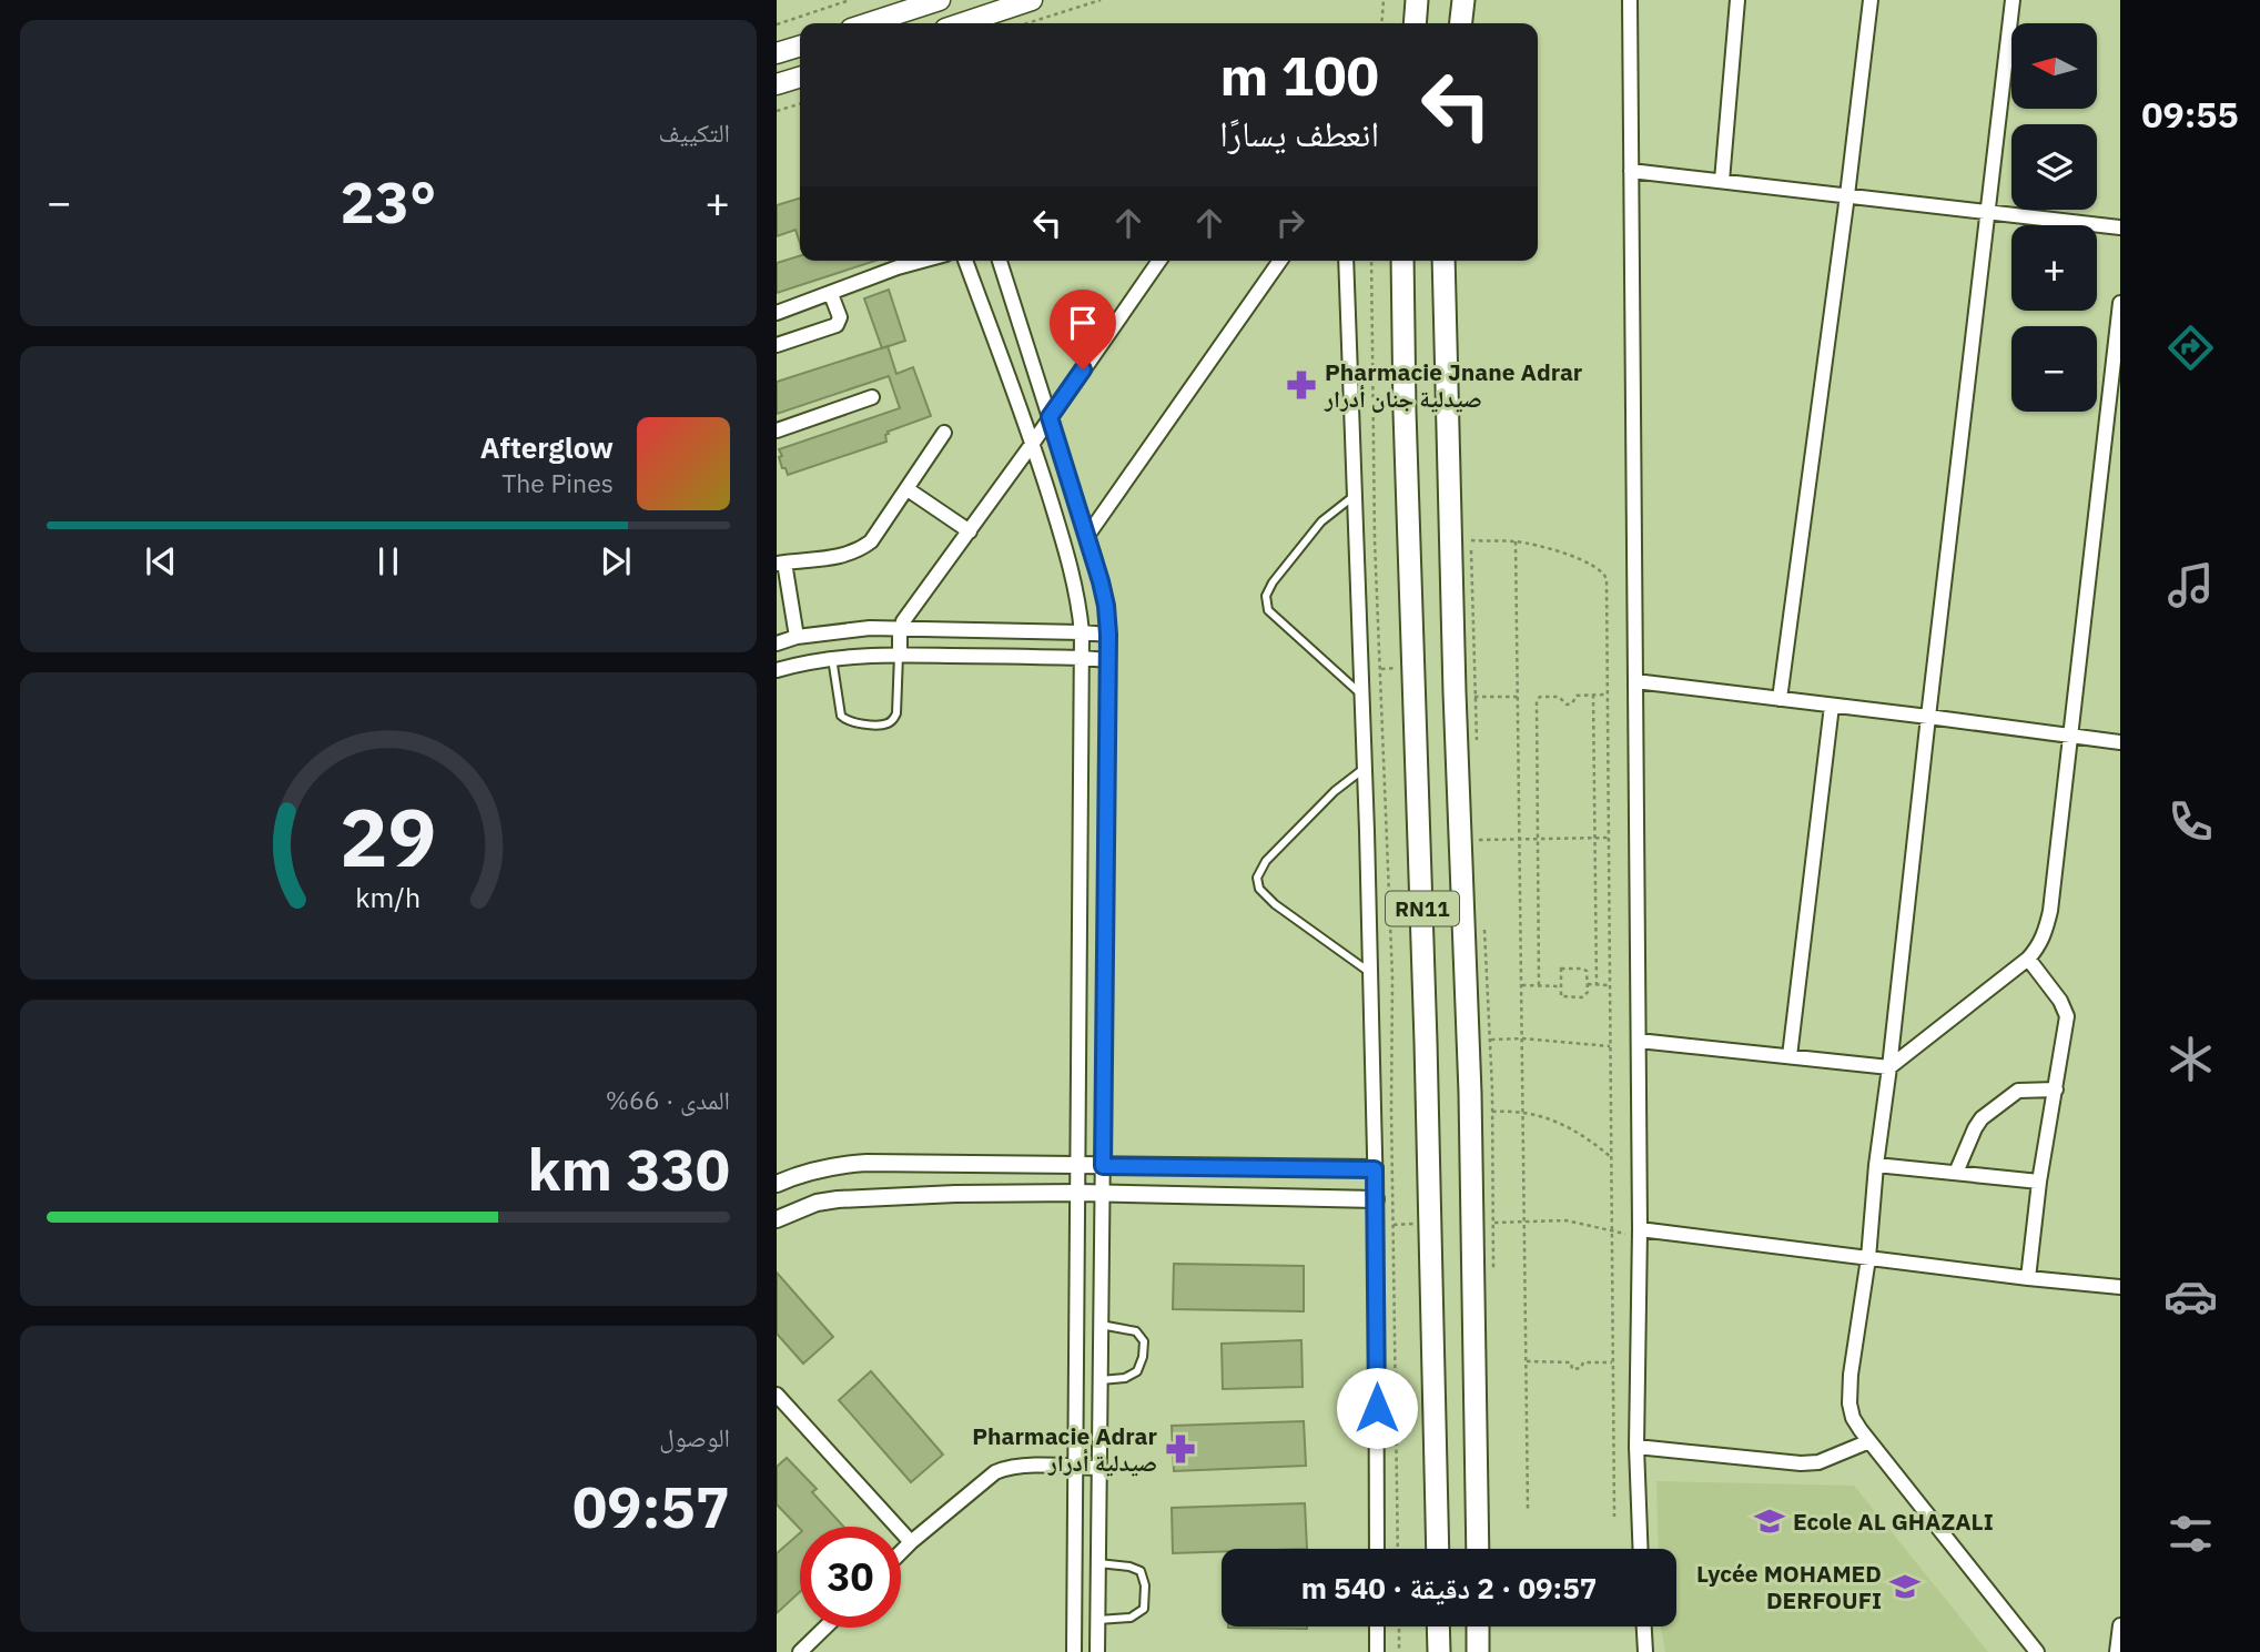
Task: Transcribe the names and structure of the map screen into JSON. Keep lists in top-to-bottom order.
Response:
{
  "streets": {
    "highway": ["RN11"]
  },
  "places": {
    "pharmacy": ["Pharmacie Jnane Adrar صيدلية جنان أدرار", "Pharmacie Adrar صيدلية أدرار"],
    "school or university": ["Ecole AL GHAZALI", "Lycée MOHAMED DERFOUFI"]
  },
  "north": "left",
  "page": {
    "tabs": "09:55",
    "tile": [
      "التكييف",
      ["المدى · 66%", "330 km"],
      ["الوصول", "09:57"]
    ],
    "map_buttons": ["+", "−"],
    "turn": ["100 m", "انعطف يسارًا"],
    "heat": ["−", "23°", "+"],
    "song": ["Afterglow", "The Pines"],
    "limit": "30",
    "trip": "09:57 · 2 دقيقة · 540 m",
    "gauge": ["29", "km/h"]
  }
}
